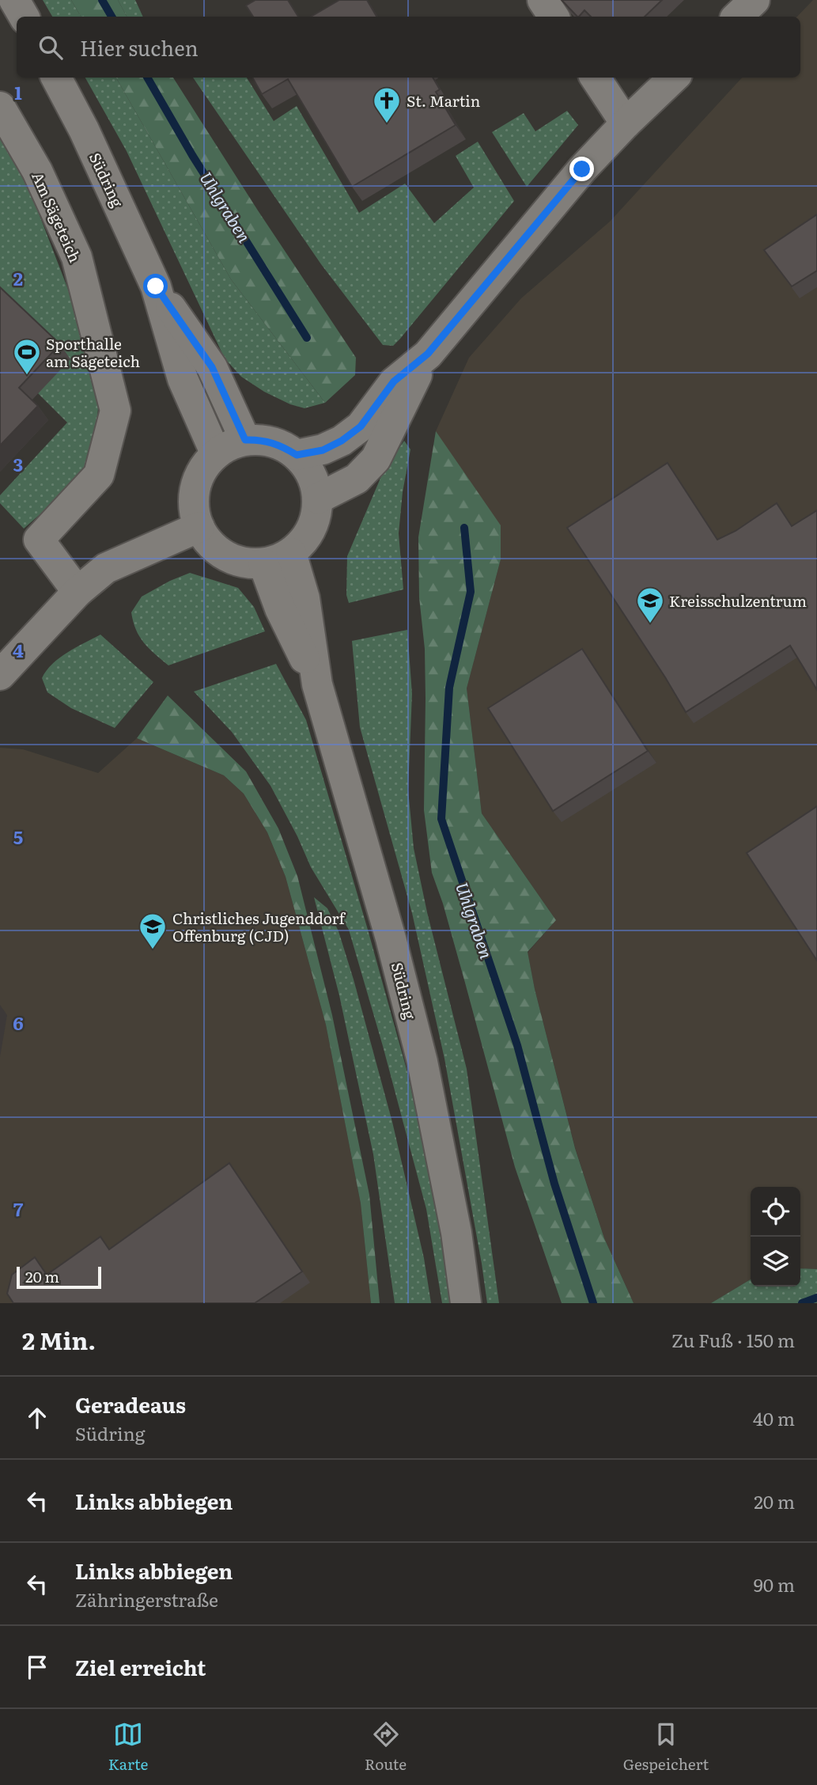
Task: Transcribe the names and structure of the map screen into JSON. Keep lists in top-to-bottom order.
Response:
{
  "streets": {
    "street": ["Südring", "Am Sägeteich"]
  },
  "water": ["Uhlgraben"],
  "places": {
    "church": ["St. Martin"],
    "sports": ["Sporthalle am Sägeteich"],
    "school or university": ["Kreisschulzentrum", "Christliches Jugenddorf Offenburg (CJD)"]
  },
  "scale_bar": "20 m",
  "page": {
    "search": "Hier suchen",
    "scale": "20 m",
    "heading": ["2 Min.", "Zu Fuß · 150 m"],
    "list": [
      ["Geradeaus", "Südring", "40 m"],
      ["Links abbiegen", "20 m"],
      ["Links abbiegen", "Zähringerstraße", "90 m"],
      "Ziel erreicht"
    ],
    "nav": ["Karte", "Route", "Gespeichert"]
  },
  "grid": {
    "rows": [
      "1",
      "2",
      "3",
      "4",
      "5",
      "6",
      "7"
    ]
  }
}
